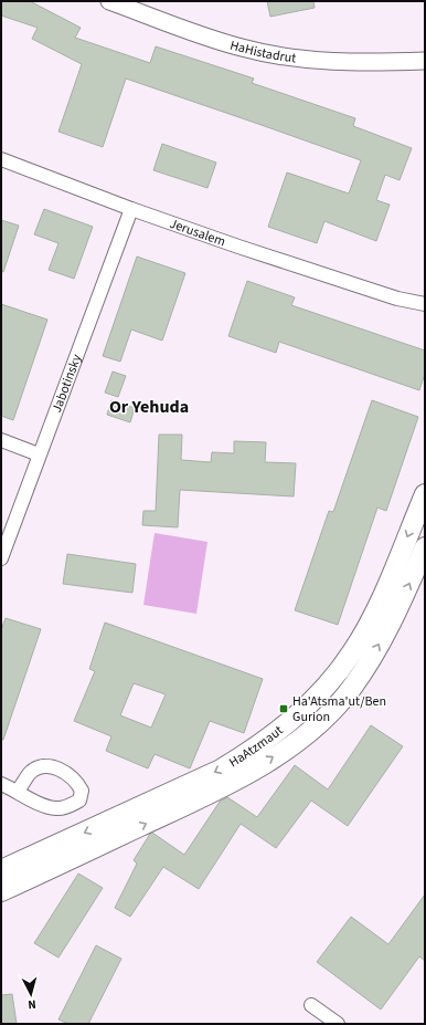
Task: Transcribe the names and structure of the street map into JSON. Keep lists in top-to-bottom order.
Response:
{
  "streets": {
    "main road": ["HaAtzmaut"],
    "street": ["HaHistadrut", "Jerusalem", "Jabotinsky"]
  },
  "crossings": [
    ["Jerusalem", "Jabotinsky"]
  ],
  "districts": ["Or Yehuda"],
  "places": {
    "transit": ["Ha'Atsma'ut/Ben Gurion"]
  },
  "north": "bottom"
}
